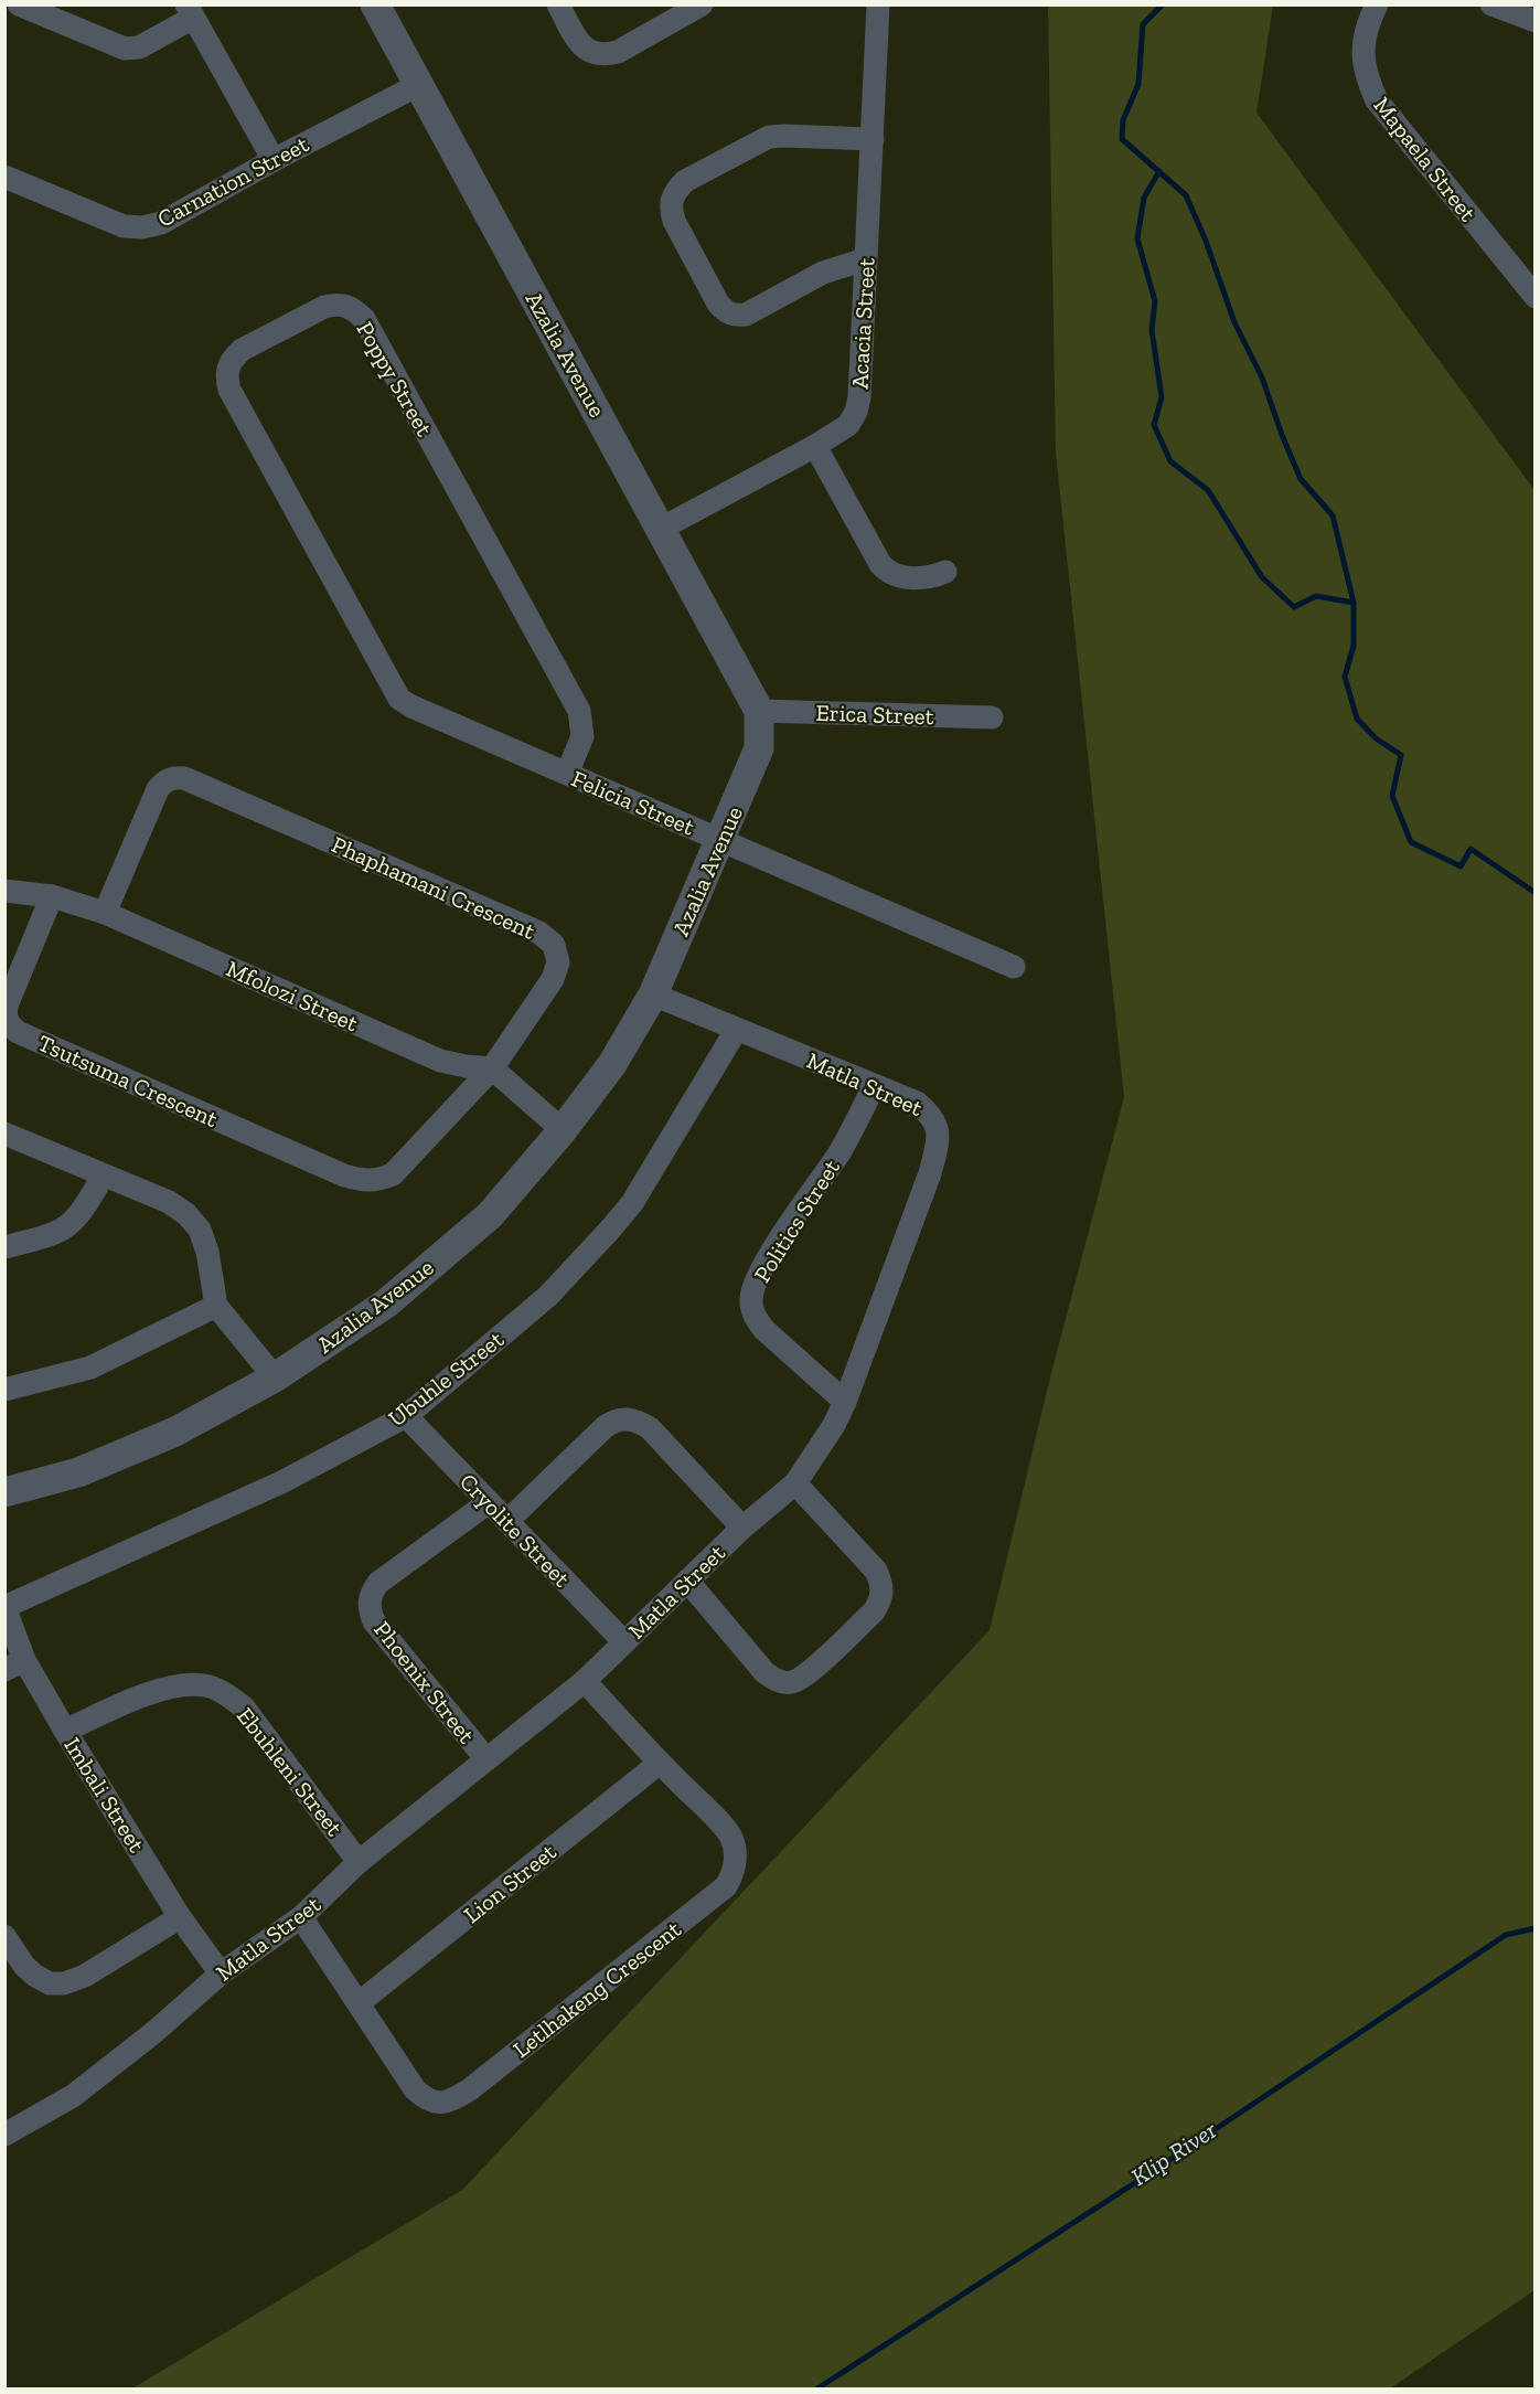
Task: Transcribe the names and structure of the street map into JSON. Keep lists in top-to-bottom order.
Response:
{
  "streets": {
    "street": [
      "Mapaela Street",
      "Carnation Street",
      "Acacia Street",
      "Azalia Avenue",
      "Poppy Street",
      "Erica Street",
      "Felicia Street",
      "Phaphamani Crescent",
      "Mfolozi Street",
      "Tsutsuma Crescent",
      "Matla Street",
      "Politics Street",
      "Ubuhle Street",
      "Cryolite Street",
      "Phoenix Street",
      "Ebuhleni Street",
      "Imbali Street",
      "Lion Street",
      "Letlhakeng Crescent"
    ]
  },
  "crossings": [
    ["Carnation Street", "Azalia Avenue"],
    ["Acacia Street", "Azalia Avenue"],
    ["Azalia Avenue", "Erica Street"],
    ["Azalia Avenue", "Felicia Street"],
    ["Azalia Avenue", "Matla Street"],
    ["Poppy Street", "Felicia Street"],
    ["Phaphamani Crescent", "Mfolozi Street"],
    ["Phaphamani Crescent", "Tsutsuma Crescent"],
    ["Mfolozi Street", "Tsutsuma Crescent"],
    ["Matla Street", "Politics Street"],
    ["Matla Street", "Ubuhle Street"],
    ["Matla Street", "Cryolite Street"],
    ["Matla Street", "Phoenix Street"],
    ["Matla Street", "Ebuhleni Street"],
    ["Matla Street", "Imbali Street"],
    ["Matla Street", "Letlhakeng Crescent"],
    ["Ubuhle Street", "Cryolite Street"],
    ["Ubuhle Street", "Imbali Street"],
    ["Cryolite Street", "Phoenix Street"],
    ["Ebuhleni Street", "Imbali Street"],
    ["Lion Street", "Letlhakeng Crescent"]
  ],
  "water": ["Klip River"]
}
